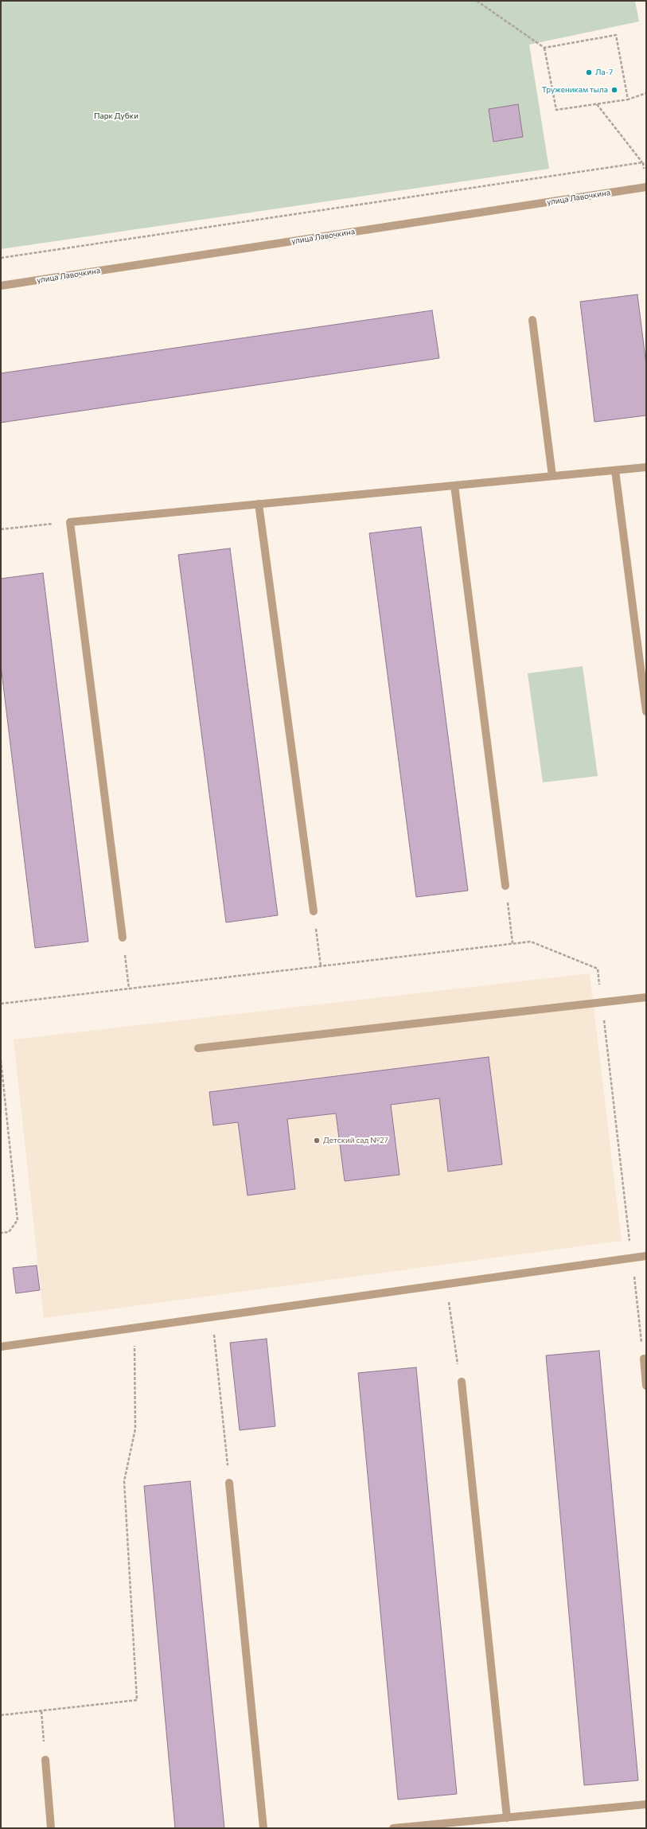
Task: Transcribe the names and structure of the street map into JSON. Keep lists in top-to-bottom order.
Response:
{
  "streets": {
    "street": ["улица Лавочкина"]
  },
  "parks": ["Парк Дубки"],
  "places": ["Ла-7", "Труженикам тыла", "Детский сад №27"]
}
